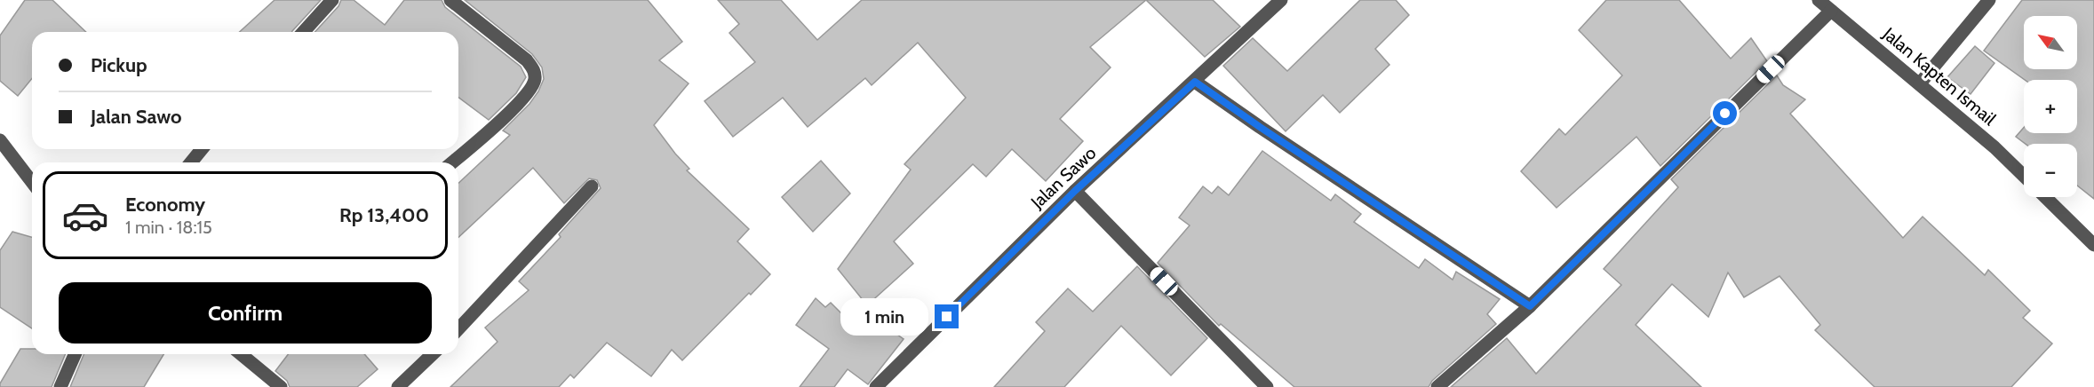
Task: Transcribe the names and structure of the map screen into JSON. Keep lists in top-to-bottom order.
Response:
{
  "streets": {
    "street": ["Jalan Kapten Ismail", "Jalan Sawo"]
  },
  "north": "top left",
  "page": {
    "map_buttons": ["+", "−"],
    "banner": ["Pickup", "Jalan Sawo"],
    "list": [
      {
        "name": "Economy",
        "note": "1 min · 18:15",
        "value": "Rp 13,400"
      }
    ],
    "buttons": "Confirm",
    "bubble": "1 min"
  }
}
